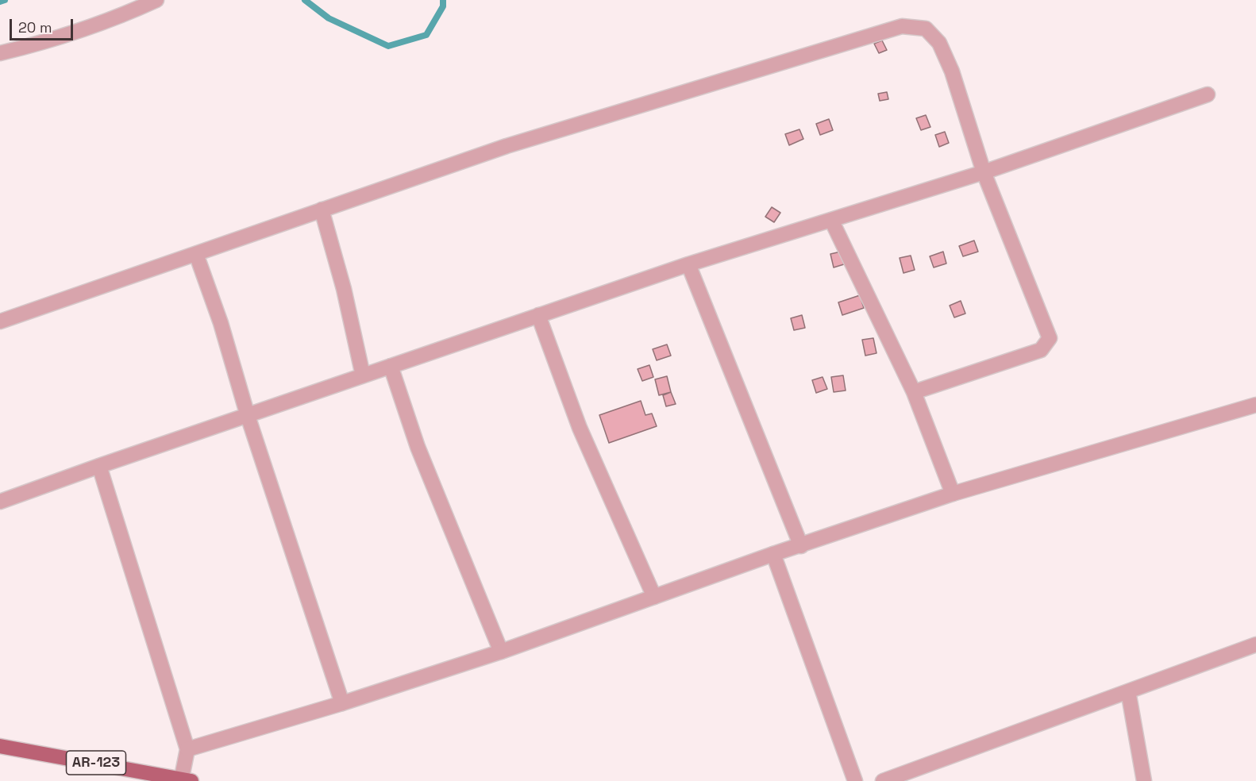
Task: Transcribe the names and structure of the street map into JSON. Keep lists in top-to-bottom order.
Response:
{
  "streets": {
    "main road": ["AR-123"]
  },
  "scale_bar": "20 m"
}
